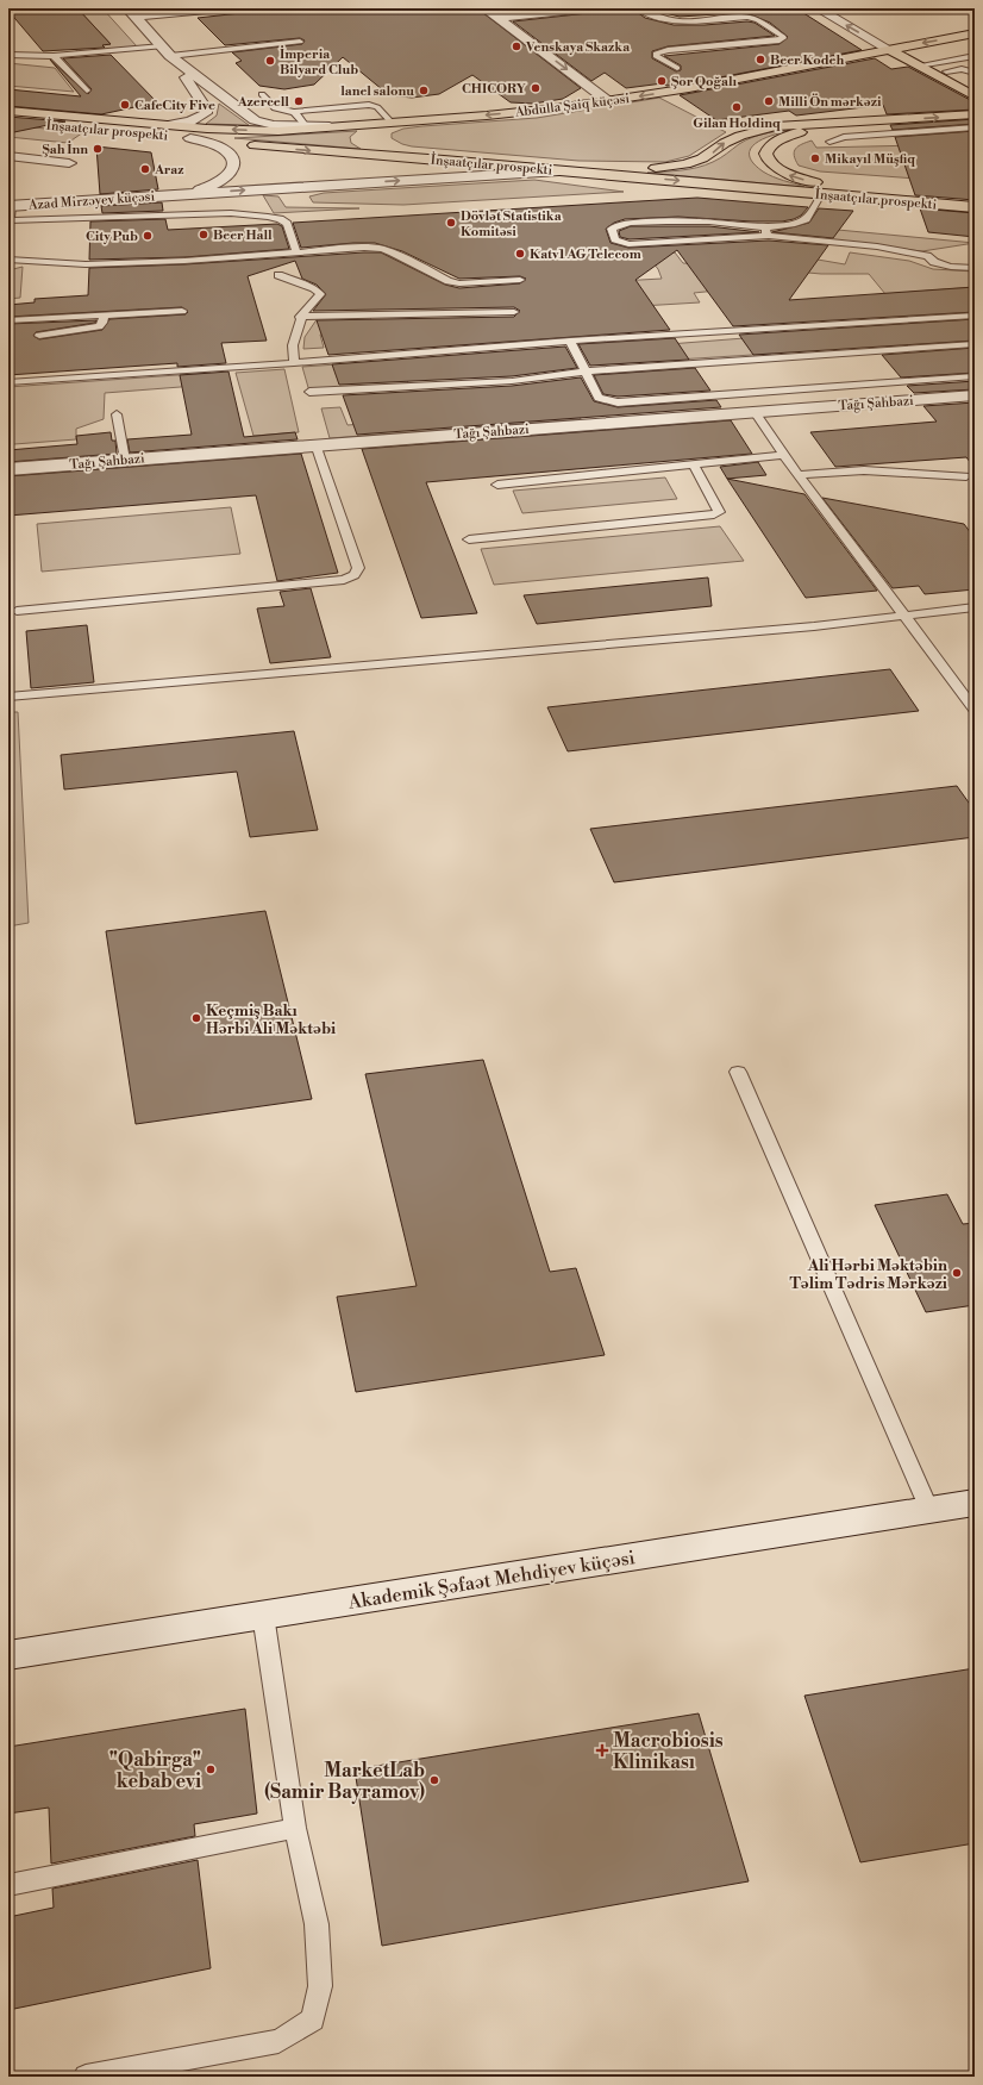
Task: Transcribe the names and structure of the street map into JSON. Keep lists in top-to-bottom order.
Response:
{
  "streets": {
    "main road": ["Abdulla Şaiq küçəsi", "İnşaatçılar prospekti"],
    "street": ["Azad Mirzəyev küçəsi", "Tağı Şahbazi", "Akademik Şəfaət Mehdiyev küçəsi"]
  },
  "crossings": [
    ["Abdulla Şaiq küçəsi", "İnşaatçılar prospekti"]
  ],
  "places": {
    "other": [
      "Venskaya Skazka",
      "Beer Kodeh",
      "İmperia Bilyard Club",
      "Şor Qoğalı",
      "CHICORY",
      "lanel salonu",
      "Azercell",
      "Milli Ön mərkəzi",
      "CafeCity Five",
      "Gilan Holdinq",
      "Şah İnn",
      "Mikayıl Müşfiq",
      "Araz",
      "Dövlət Statistika Komitəsi",
      "Beer Hall",
      "City Pub",
      "Katv1 AG Telecom",
      "Keçmiş Bakı Hərbi Ali Məktəbi",
      "Ali Hərbi Məktəbin Təlim Tədris Mərkəzi",
      "\"Qabirga\" kebab evi",
      "MarketLab (Samir Bayramov)"
    ],
    "health": ["Macrobiosis Klinikası"]
  }
}
